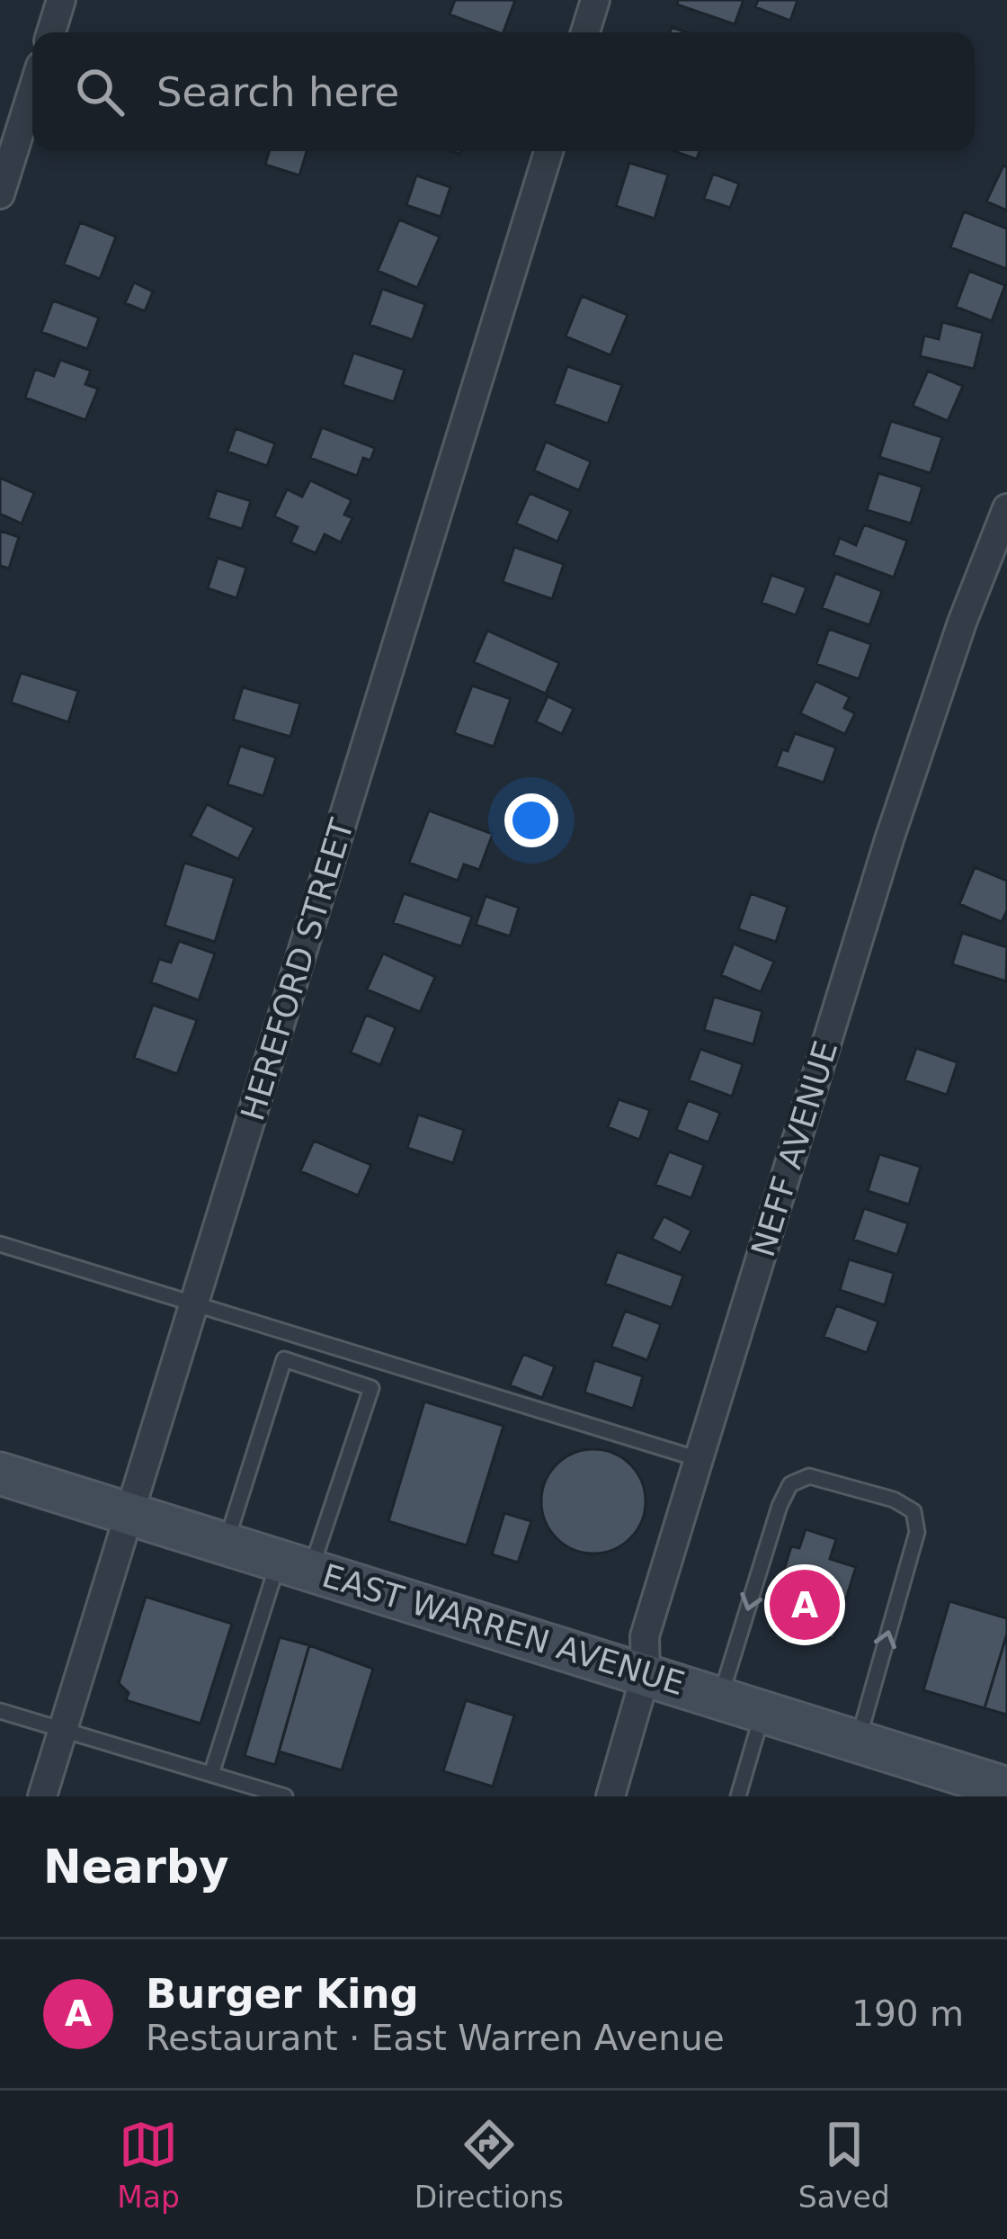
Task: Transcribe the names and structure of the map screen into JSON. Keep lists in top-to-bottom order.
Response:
{
  "streets": {
    "main road": ["EAST WARREN AVENUE"],
    "street": ["HEREFORD STREET", "NEFF AVENUE"]
  },
  "crossings": [
    ["HEREFORD STREET", "EAST WARREN AVENUE"],
    ["NEFF AVENUE", "EAST WARREN AVENUE"]
  ],
  "page": {
    "search": "Search here",
    "pins": "A",
    "heading": "Nearby",
    "list": [
      {
        "mark": "A",
        "name": "Burger King",
        "note": "Restaurant · East Warren Avenue",
        "value": "190 m"
      }
    ],
    "nav": ["Map", "Directions", "Saved"]
  }
}
